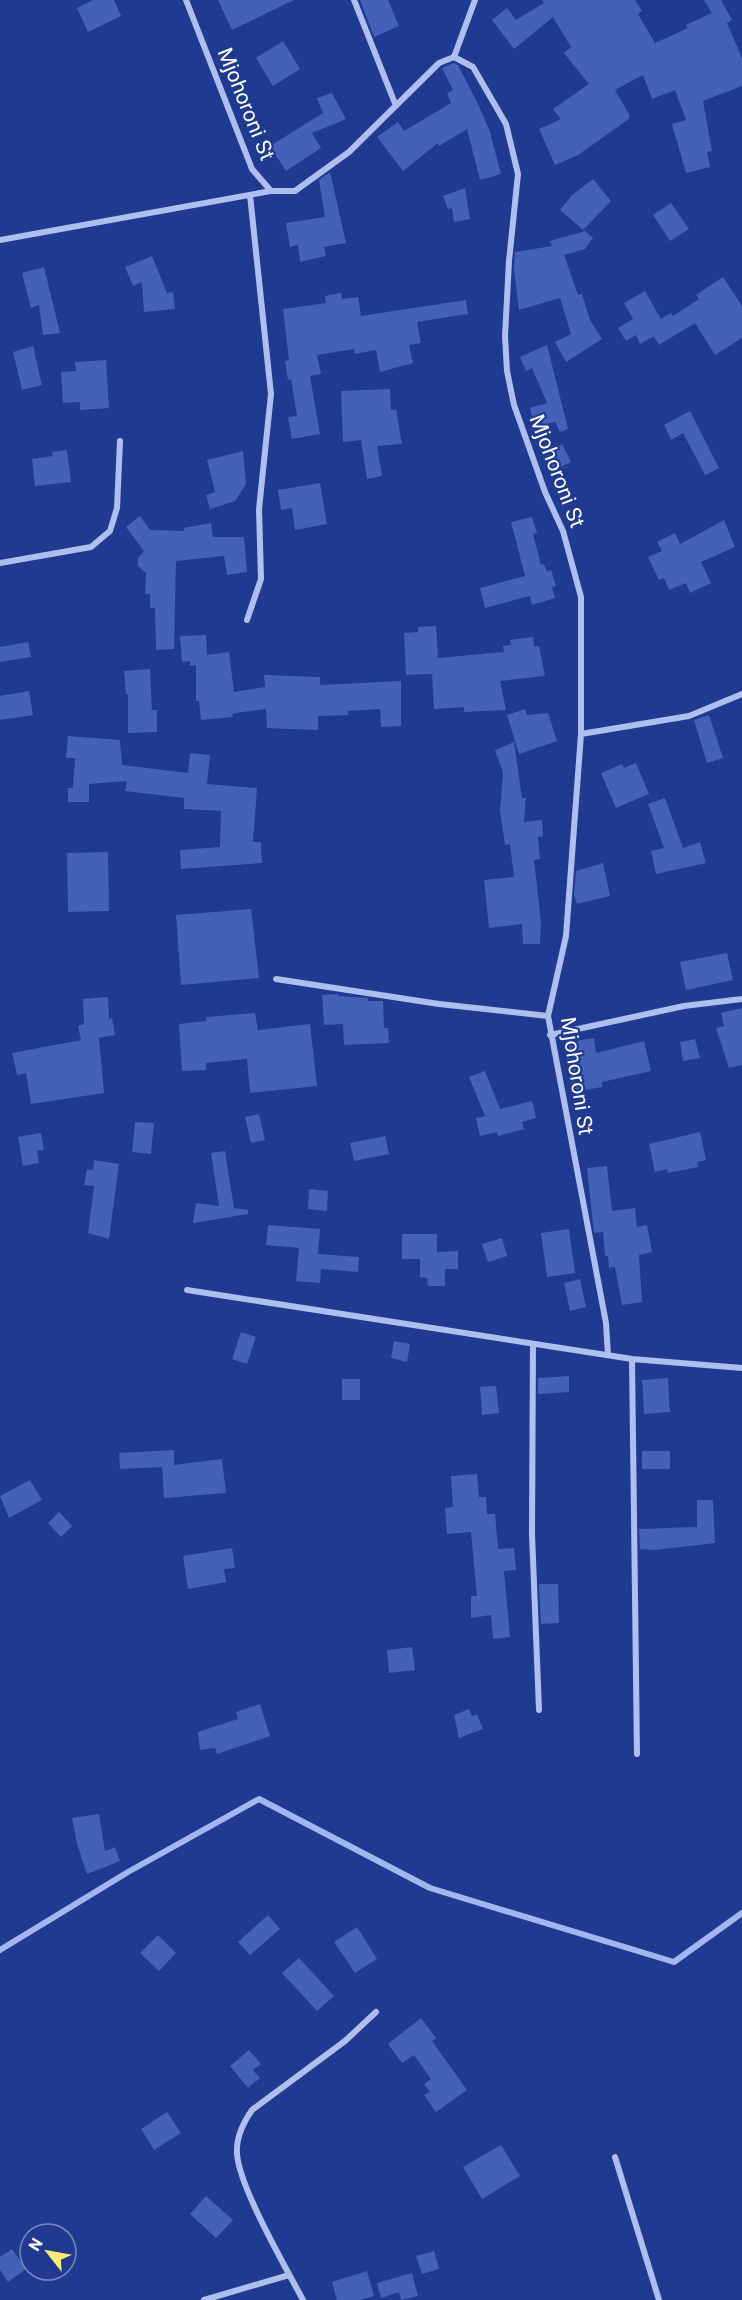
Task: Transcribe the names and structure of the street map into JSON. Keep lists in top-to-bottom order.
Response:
{
  "streets": {
    "street": ["Mjohoroni St"]
  },
  "north": "top left"
}
